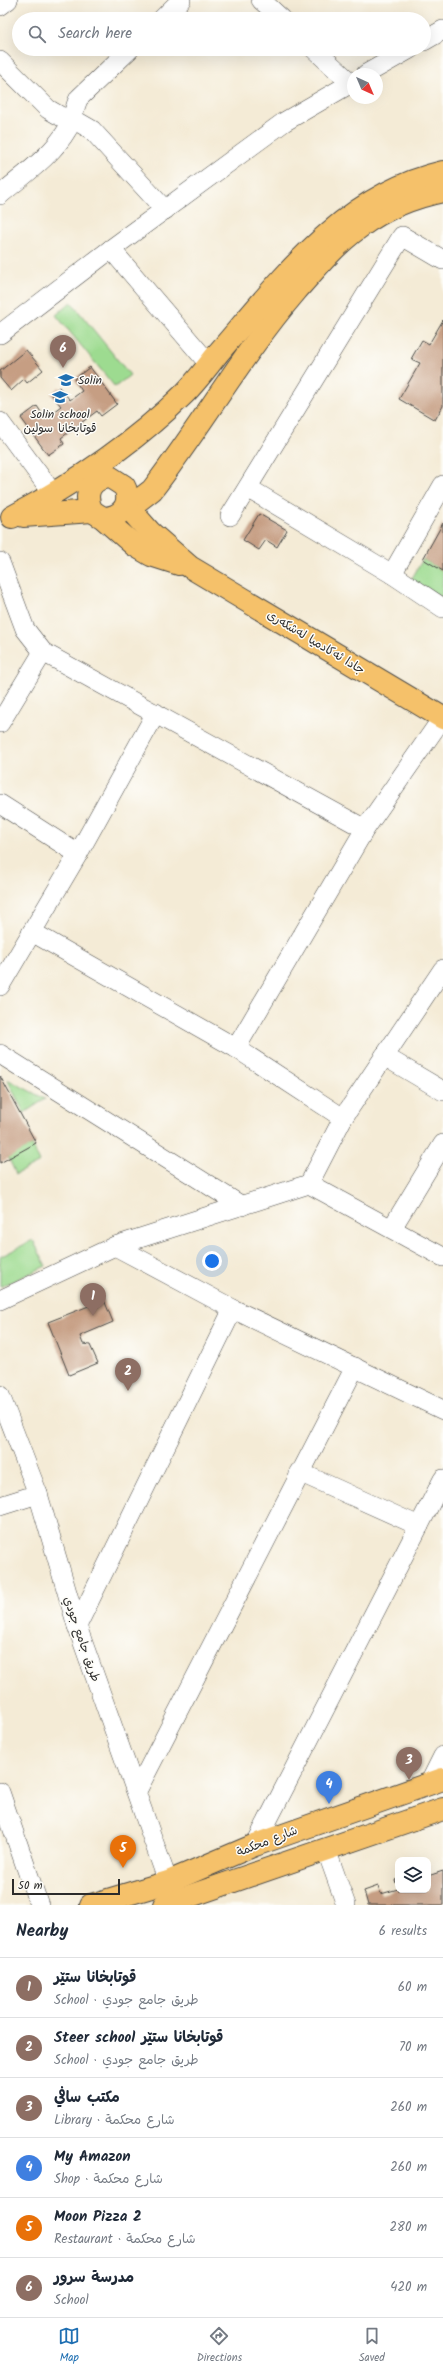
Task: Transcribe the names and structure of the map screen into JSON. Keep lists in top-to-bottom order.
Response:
{
  "streets": {
    "main road": ["جادا ئه‌كادميا له‌شكه‌رى", "شارع محكمة"],
    "street": ["طريق جامع جودي"]
  },
  "crossings": [
    ["طريق جامع جودي", "شارع محكمة"]
  ],
  "places": {
    "school or university": ["Solin", "Solin school قوتابخانا سولین"]
  },
  "scale_bar": "50 m",
  "north": "bottom right",
  "page": {
    "search": "Search here",
    "pins": [
      "6",
      "1",
      "2",
      "3",
      "4",
      "5"
    ],
    "scale": "50 m",
    "heading": ["Nearby", "6 results"],
    "list": [
      {
        "mark": "1",
        "name": "قوتابخانا ستێر",
        "note": "School · طريق جامع جودي",
        "value": "60 m"
      },
      {
        "mark": "2",
        "name": "Steer school قوتابخانا ستێر",
        "note": "School · طريق جامع جودي",
        "value": "70 m"
      },
      {
        "mark": "3",
        "name": "مكتب سافي",
        "note": "Library · شارع محكمة",
        "value": "260 m"
      },
      {
        "mark": "4",
        "name": "My Amazon",
        "note": "Shop · شارع محكمة",
        "value": "260 m"
      },
      {
        "mark": "5",
        "name": "Moon Pizza 2",
        "note": "Restaurant · شارع محكمة",
        "value": "280 m"
      },
      {
        "mark": "6",
        "name": "مدرسة سرور",
        "note": "School",
        "value": "420 m"
      }
    ],
    "nav": ["Map", "Directions", "Saved"]
  }
}
